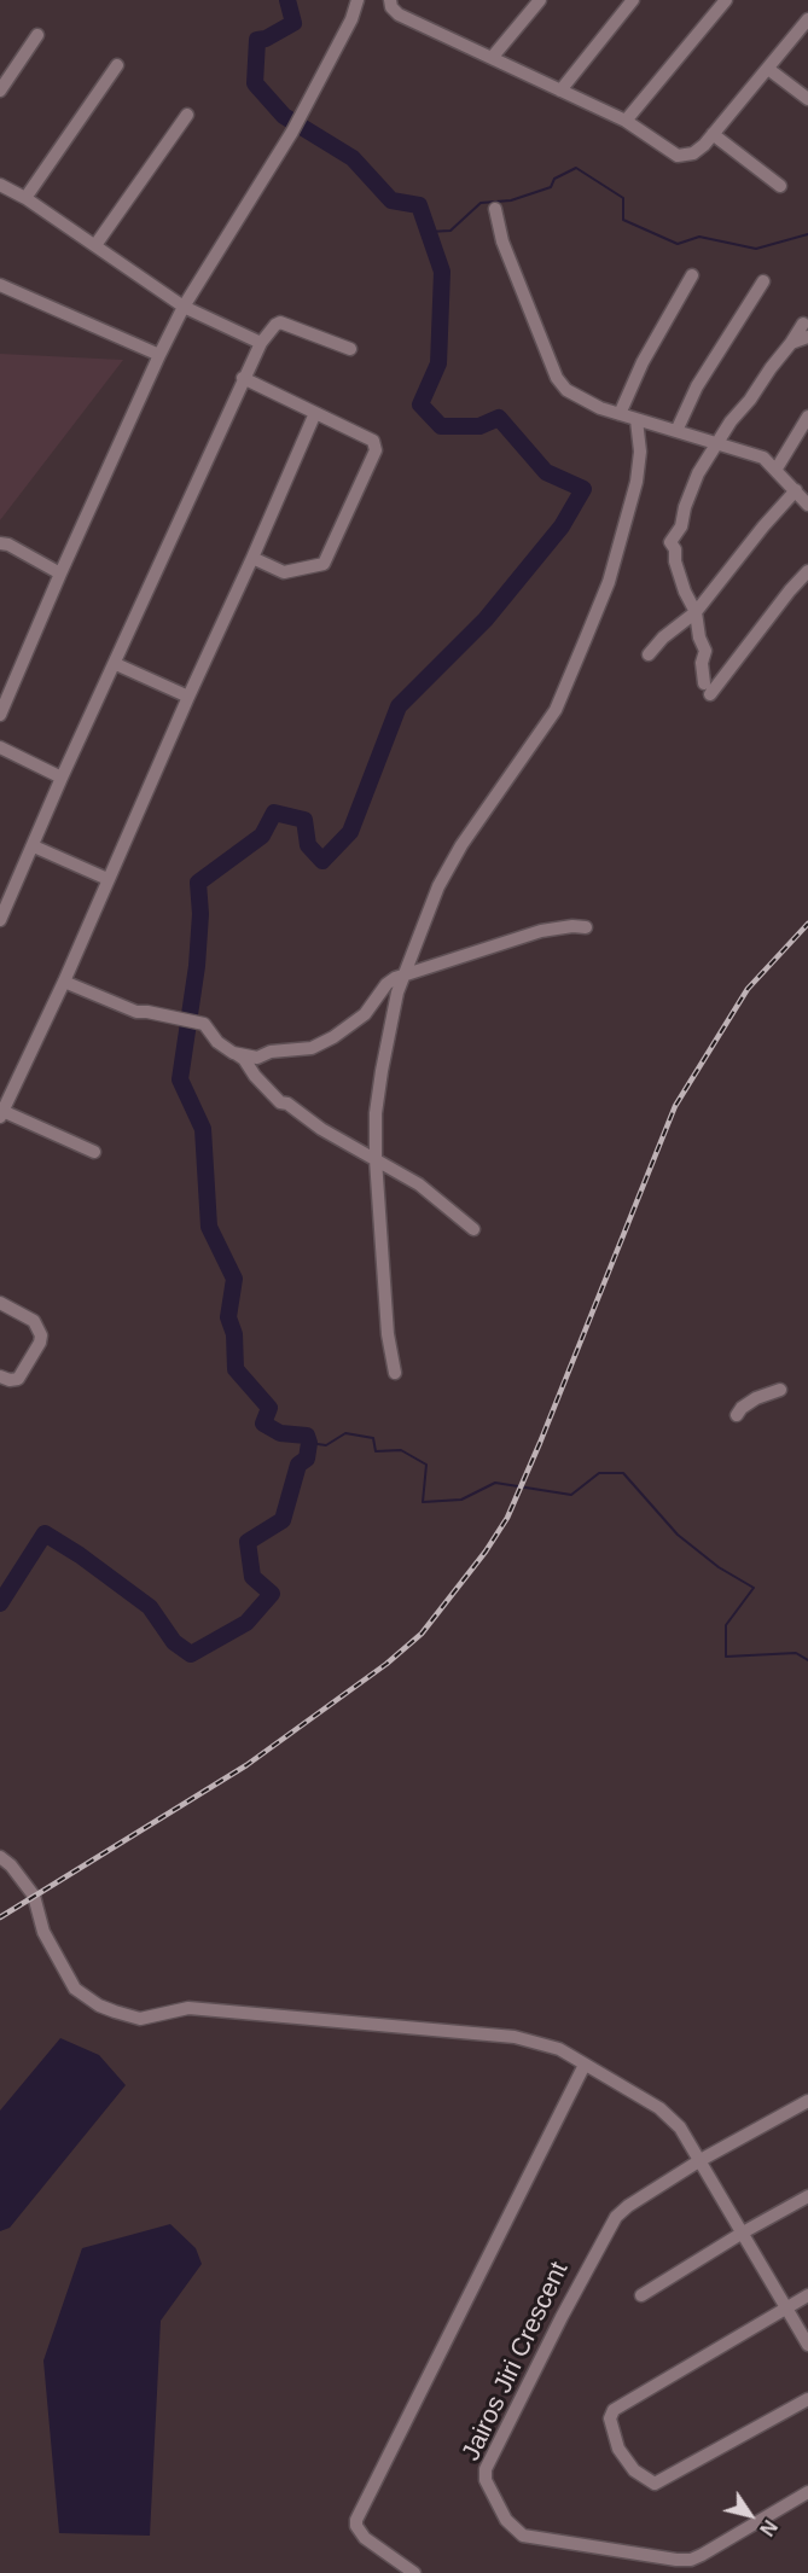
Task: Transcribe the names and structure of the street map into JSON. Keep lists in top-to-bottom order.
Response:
{
  "streets": {
    "street": ["Jairos Jiri Crescent"]
  },
  "north": "bottom right"
}
